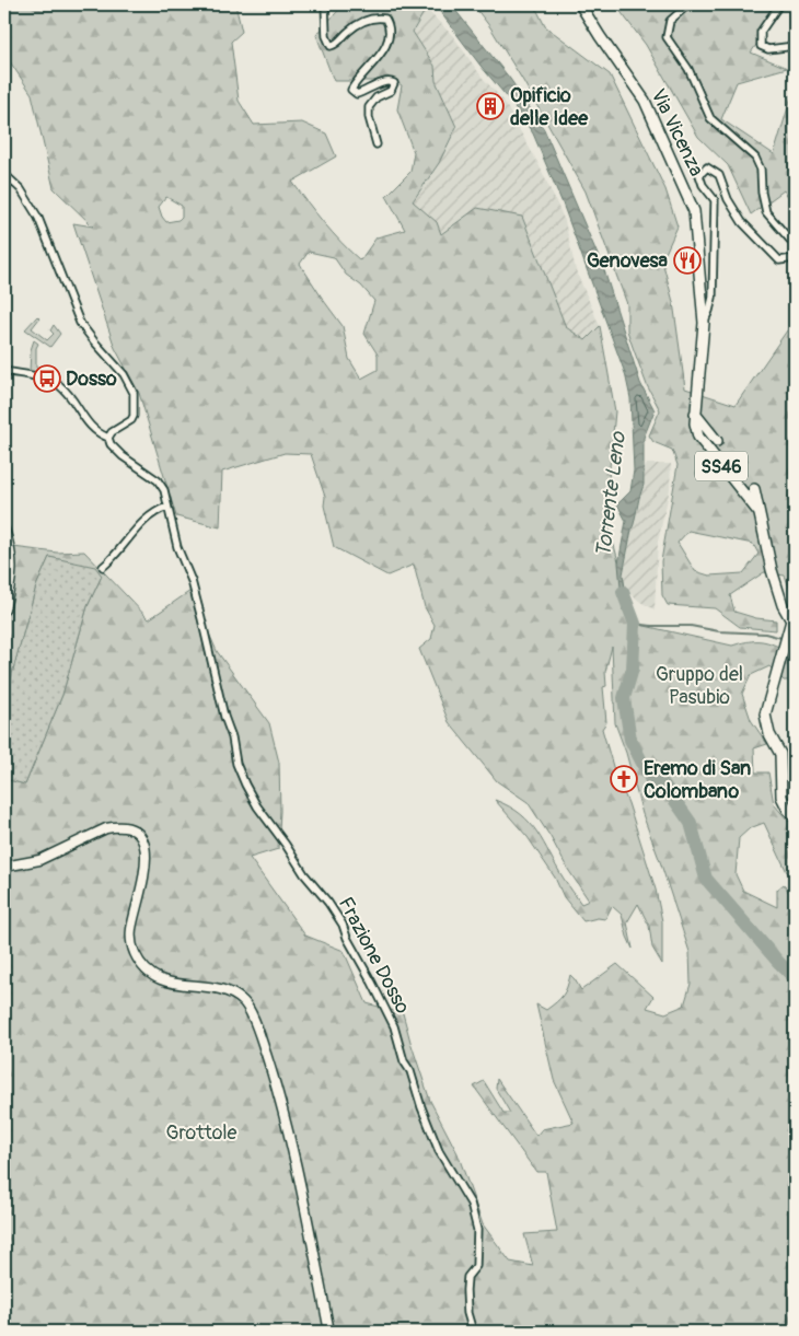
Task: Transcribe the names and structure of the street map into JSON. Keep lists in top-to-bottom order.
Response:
{
  "streets": {
    "main road": ["Via Vicenza", "SS46"],
    "street": ["Frazione Dosso"]
  },
  "crossings": [
    ["Via Vicenza", "SS46"]
  ],
  "water": ["Torrente Leno"],
  "parks": ["Gruppo del Pasubio", "Grottole"],
  "places": {
    "building": ["Opificio delle Idee"],
    "restaurant": ["Genovesa"],
    "bus stop": ["Dosso"],
    "church": ["Eremo di San Colombano"]
  }
}
